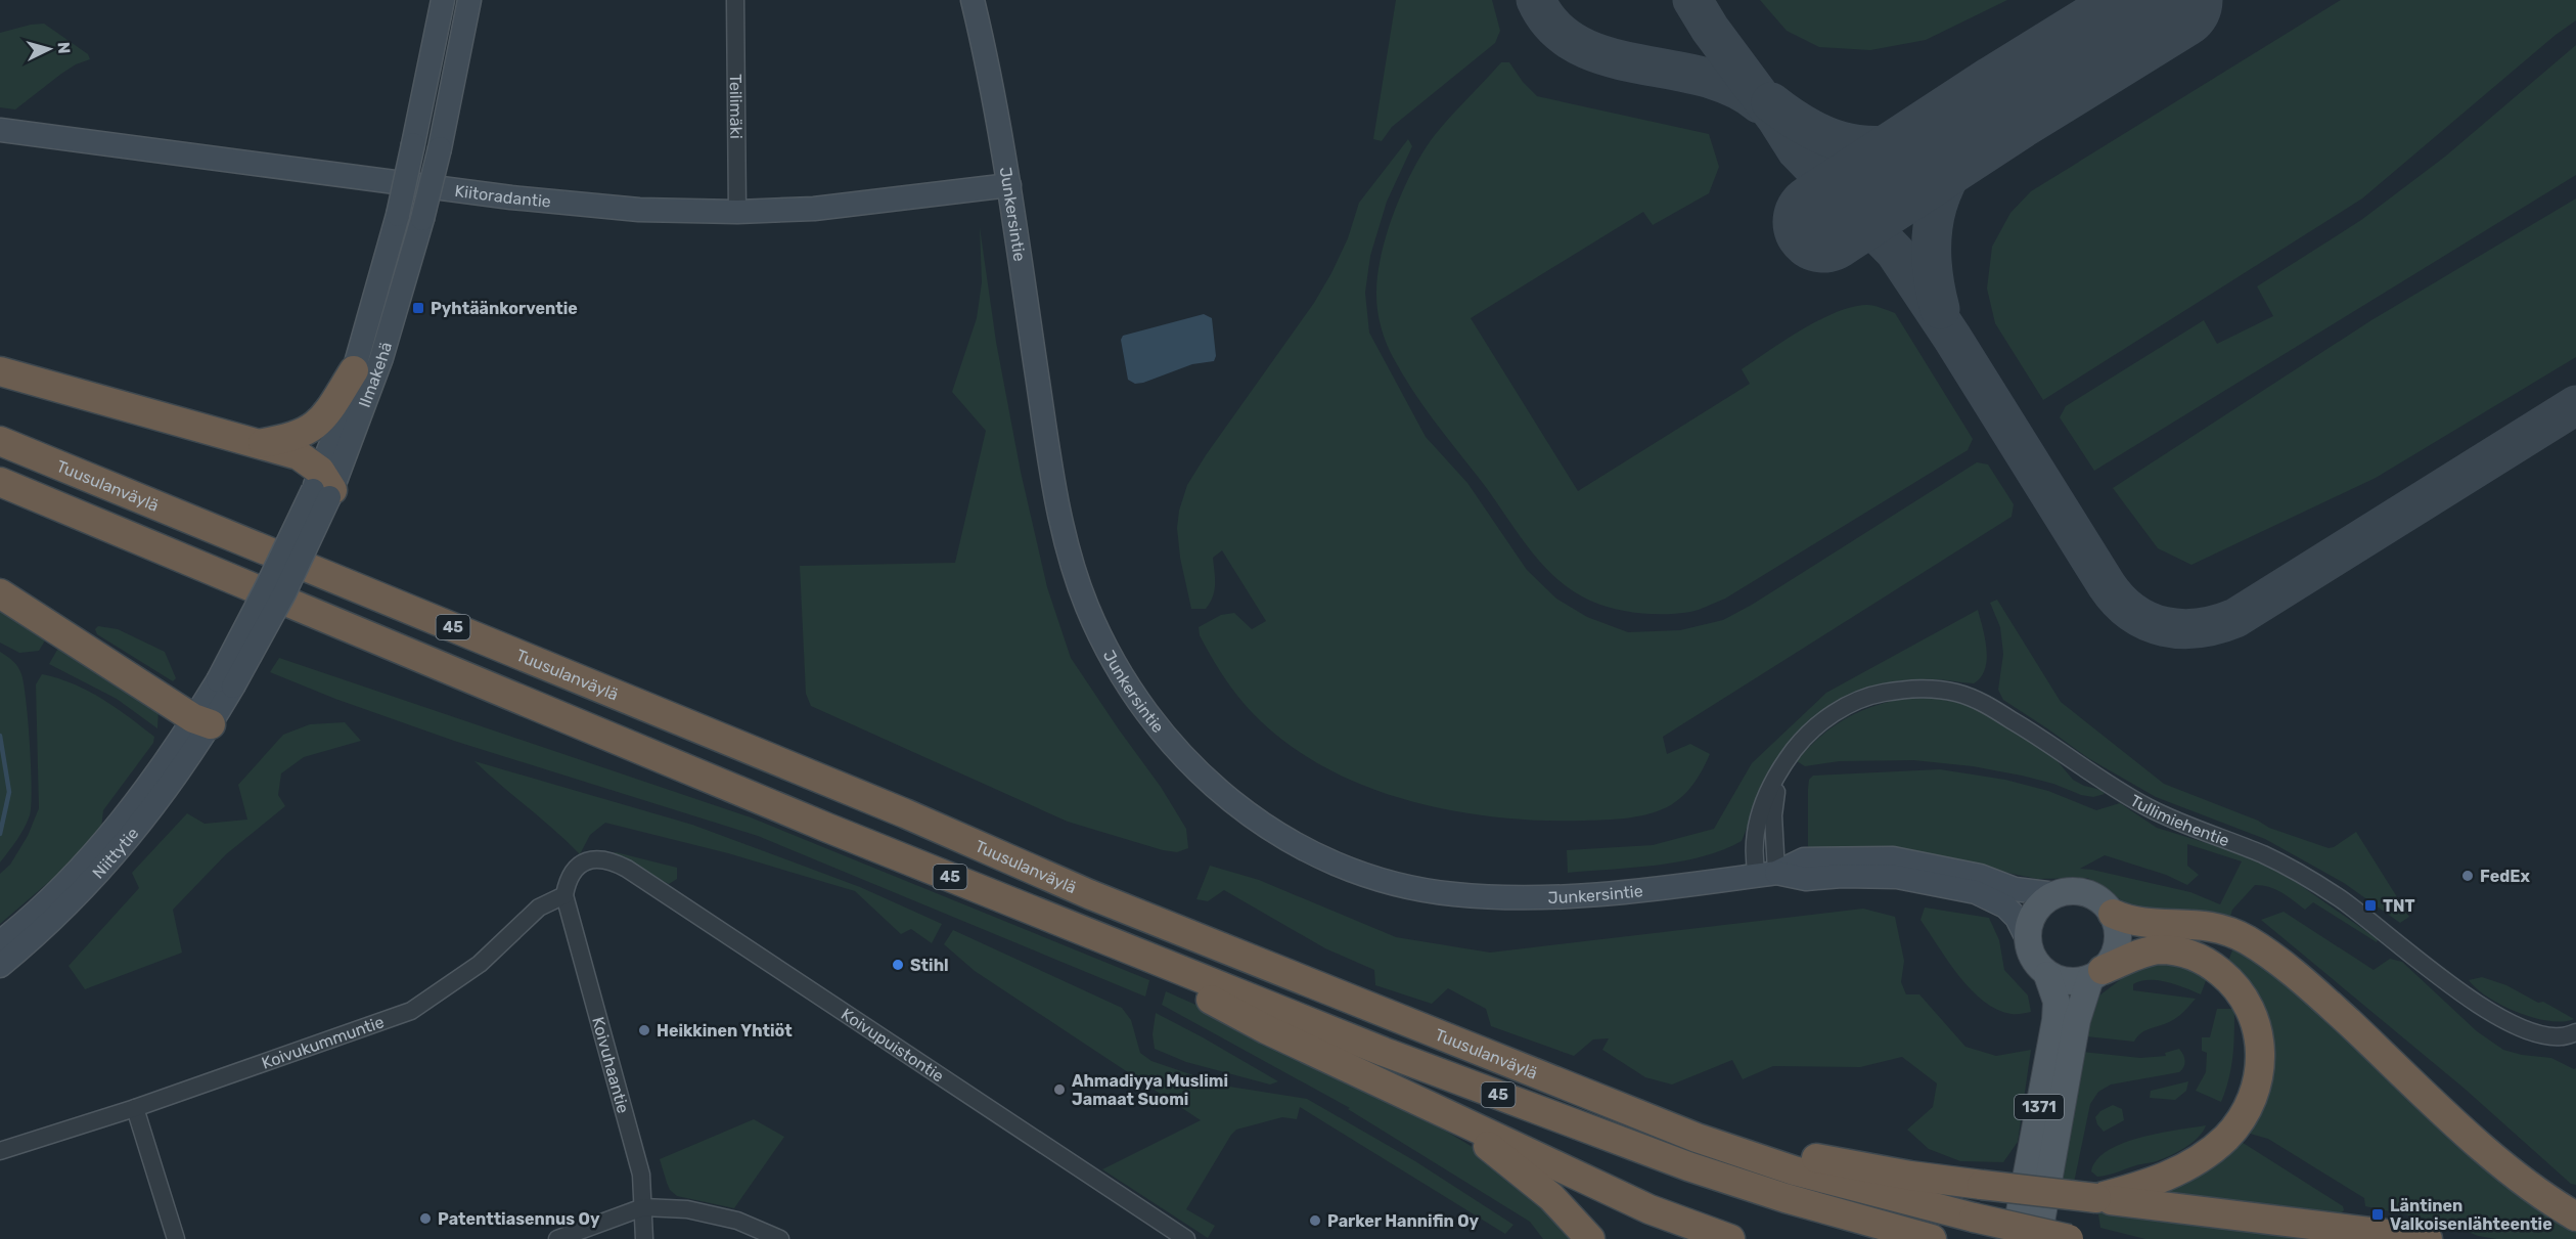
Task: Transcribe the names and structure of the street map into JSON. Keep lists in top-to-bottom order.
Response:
{
  "streets": {
    "highway": ["Tuusulanväylä", "45"],
    "main road": [
      "Kiitoradantie",
      "Junkersintie",
      "Ilmakehä",
      "Niittytie",
      "1371"
    ],
    "street": [
      "Teilimäki",
      "Tullimiehentie",
      "Koivukummuntie",
      "Koivupuistontie",
      "Koivuhaantie"
    ]
  },
  "crossings": [
    ["Teilimäki", "Kiitoradantie"],
    ["Kiitoradantie", "Junkersintie"],
    ["Junkersintie", "Tullimiehentie"],
    ["Junkersintie", "1371"],
    ["Ilmakehä", "Niittytie"],
    ["Koivukummuntie", "Koivupuistontie"],
    ["Koivukummuntie", "Koivuhaantie"],
    ["Koivupuistontie", "Koivuhaantie"]
  ],
  "places": {
    "transit": ["Pyhtäänkorventie", "TNT", "Läntinen Valkoisenlähteentie"],
    "other": [
      "FedEx",
      "Stihl",
      "Heikkinen Yhtiöt",
      "Ahmadiyya Muslimi Jamaat Suomi",
      "Patenttiasennus Oy",
      "Parker Hannifin Oy"
    ]
  },
  "north": "right"
}
